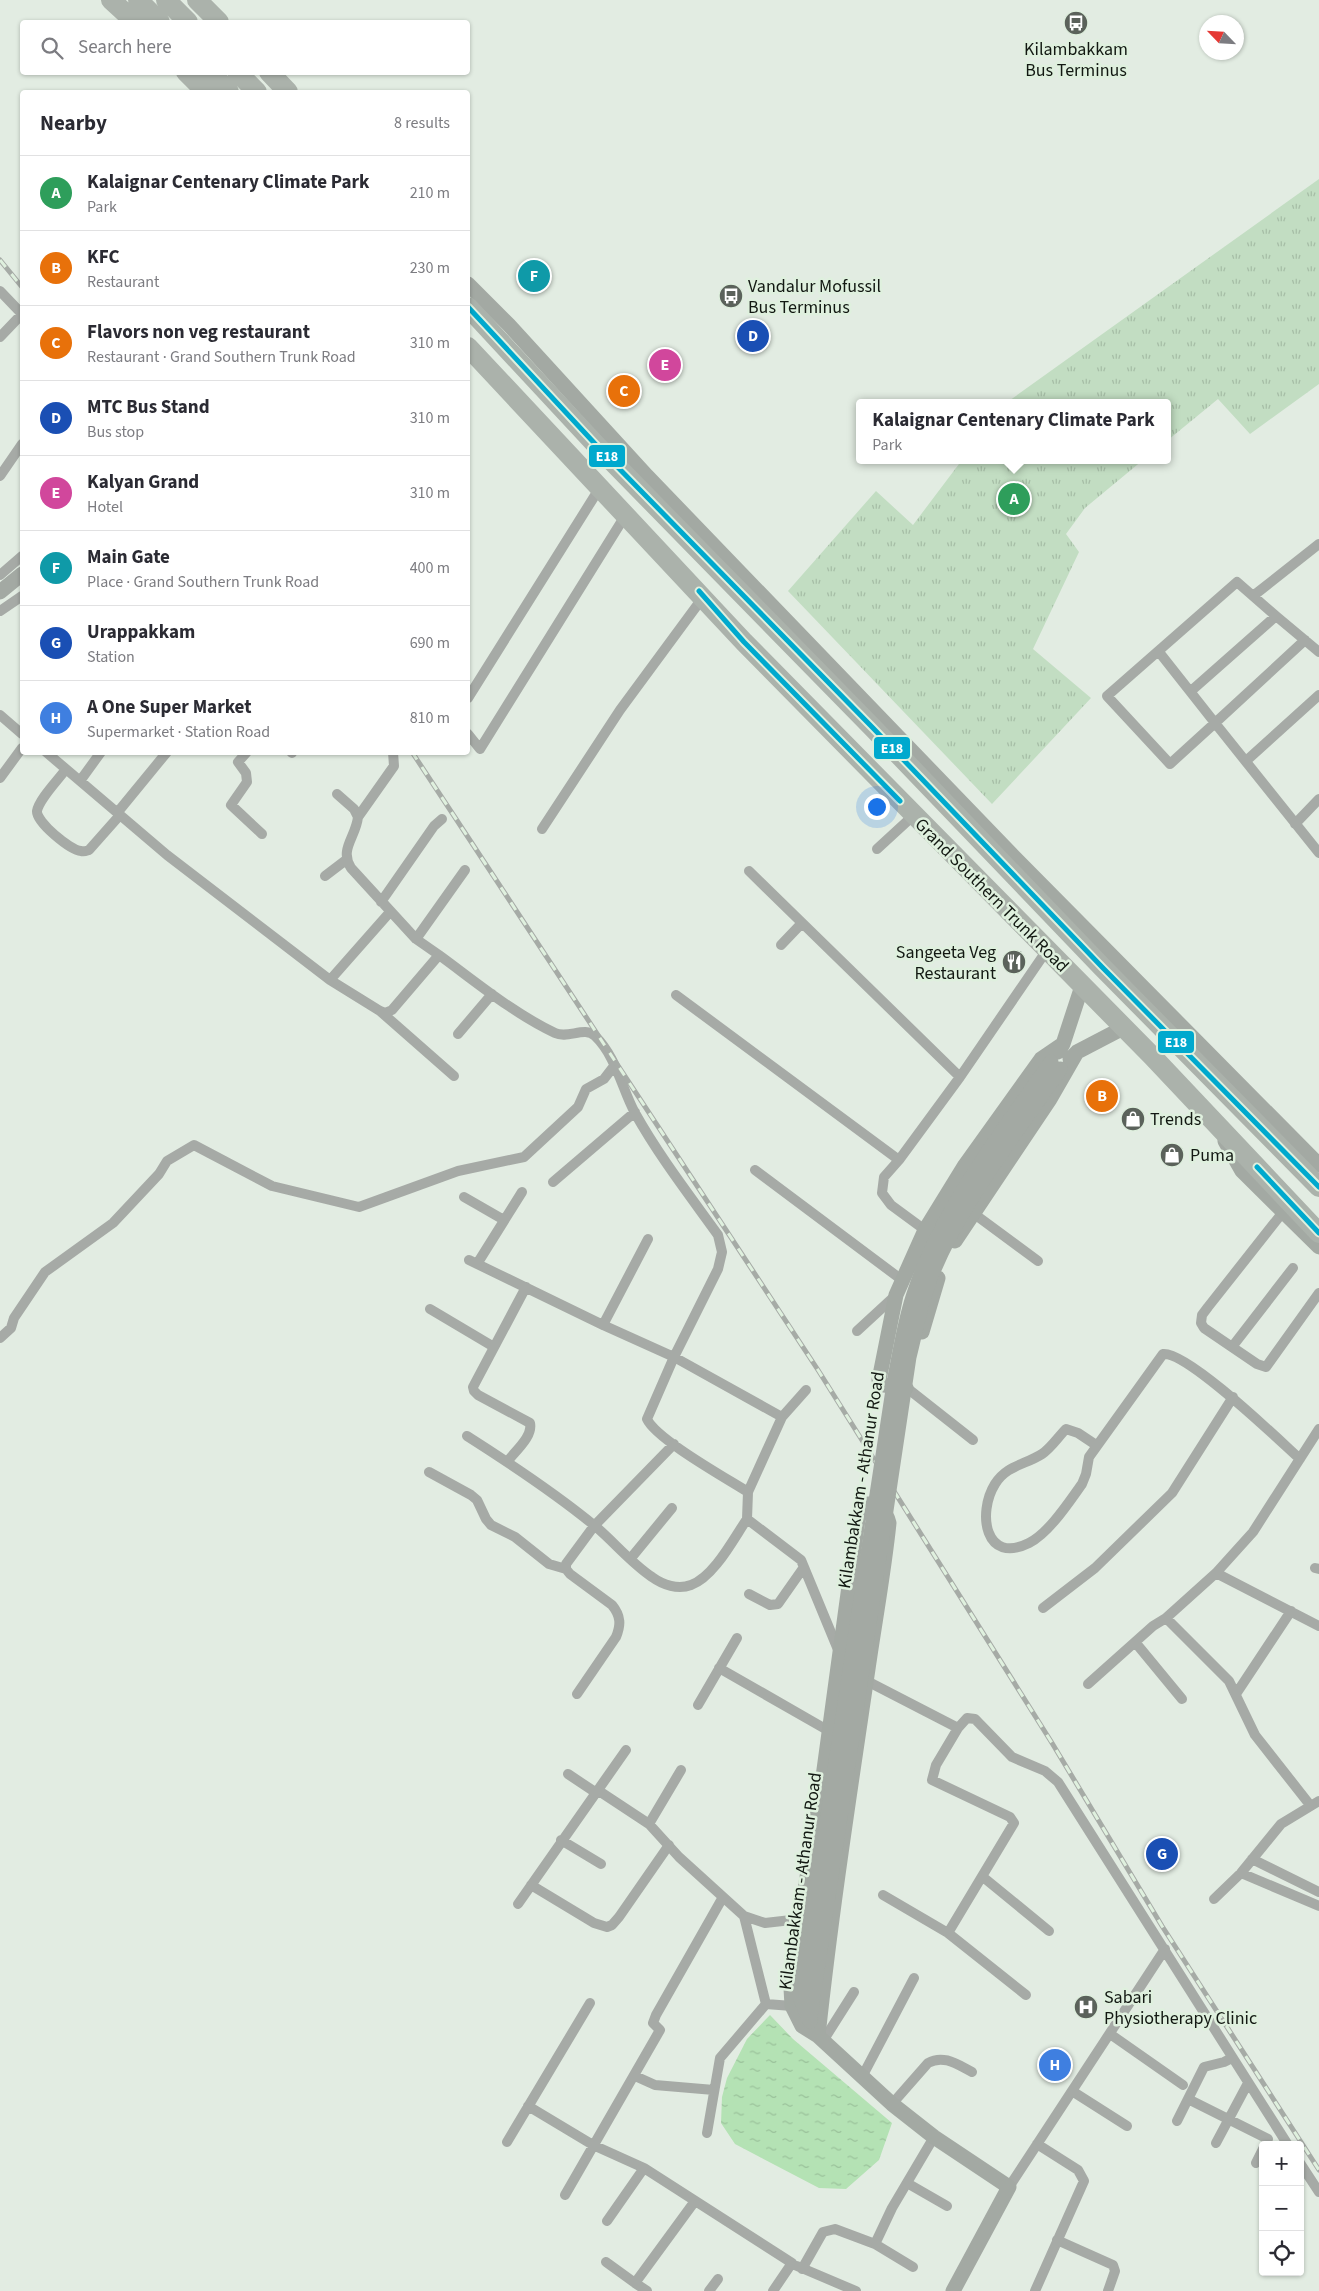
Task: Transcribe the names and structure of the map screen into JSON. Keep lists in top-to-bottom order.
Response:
{
  "streets": {
    "highway": ["Grand Southern Trunk Road"],
    "street": ["Kilambakkam - Athanur Road"]
  },
  "crossings": [
    ["Grand Southern Trunk Road", "Kilambakkam - Athanur Road"]
  ],
  "places": {
    "bus stop": ["Kilambakkam Bus Terminus", "Vandalur Mofussil Bus Terminus"],
    "restaurant": ["Sangeeta Veg Restaurant"],
    "shop": ["Trends", "Puma"],
    "hospital": ["Sabari Physiotherapy Clinic"]
  },
  "lines": ["transit line E18"],
  "north": "top left",
  "page": {
    "search": "Search here",
    "heading": ["Nearby", "8 results"],
    "list": [
      {
        "mark": "A",
        "name": "Kalaignar Centenary Climate Park",
        "note": "Park",
        "value": "210 m"
      },
      {
        "mark": "B",
        "name": "KFC",
        "note": "Restaurant",
        "value": "230 m"
      },
      {
        "mark": "C",
        "name": "Flavors non veg restaurant",
        "note": "Restaurant · Grand Southern Trunk Road",
        "value": "310 m"
      },
      {
        "mark": "D",
        "name": "MTC Bus Stand",
        "note": "Bus stop",
        "value": "310 m"
      },
      {
        "mark": "E",
        "name": "Kalyan Grand",
        "note": "Hotel",
        "value": "310 m"
      },
      {
        "mark": "F",
        "name": "Main Gate",
        "note": "Place · Grand Southern Trunk Road",
        "value": "400 m"
      },
      {
        "mark": "G",
        "name": "Urappakkam",
        "note": "Station",
        "value": "690 m"
      },
      {
        "mark": "H",
        "name": "A One Super Market",
        "note": "Supermarket · Station Road",
        "value": "810 m"
      }
    ],
    "pins": [
      "F",
      "D",
      "E",
      "C",
      "A",
      "B",
      "G",
      "H"
    ],
    "popup": ["Kalaignar Centenary Climate Park", "Park"],
    "map_buttons": ["+", "−"]
  }
}
